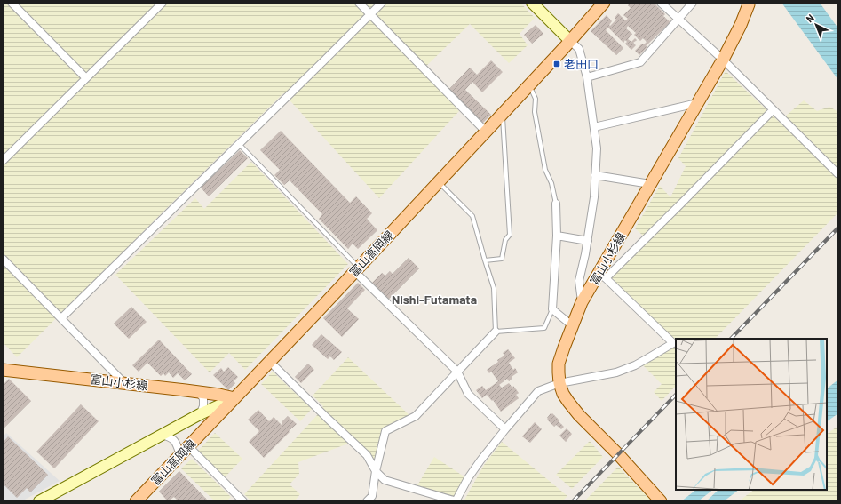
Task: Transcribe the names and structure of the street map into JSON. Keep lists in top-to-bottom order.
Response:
{
  "streets": {
    "main road": ["富山高岡線", "富山小杉線"]
  },
  "crossings": [
    ["富山高岡線", "富山小杉線"]
  ],
  "districts": ["Nishi-Futamata"],
  "places": {
    "transit": ["老田口"]
  },
  "north": "top left"
}
